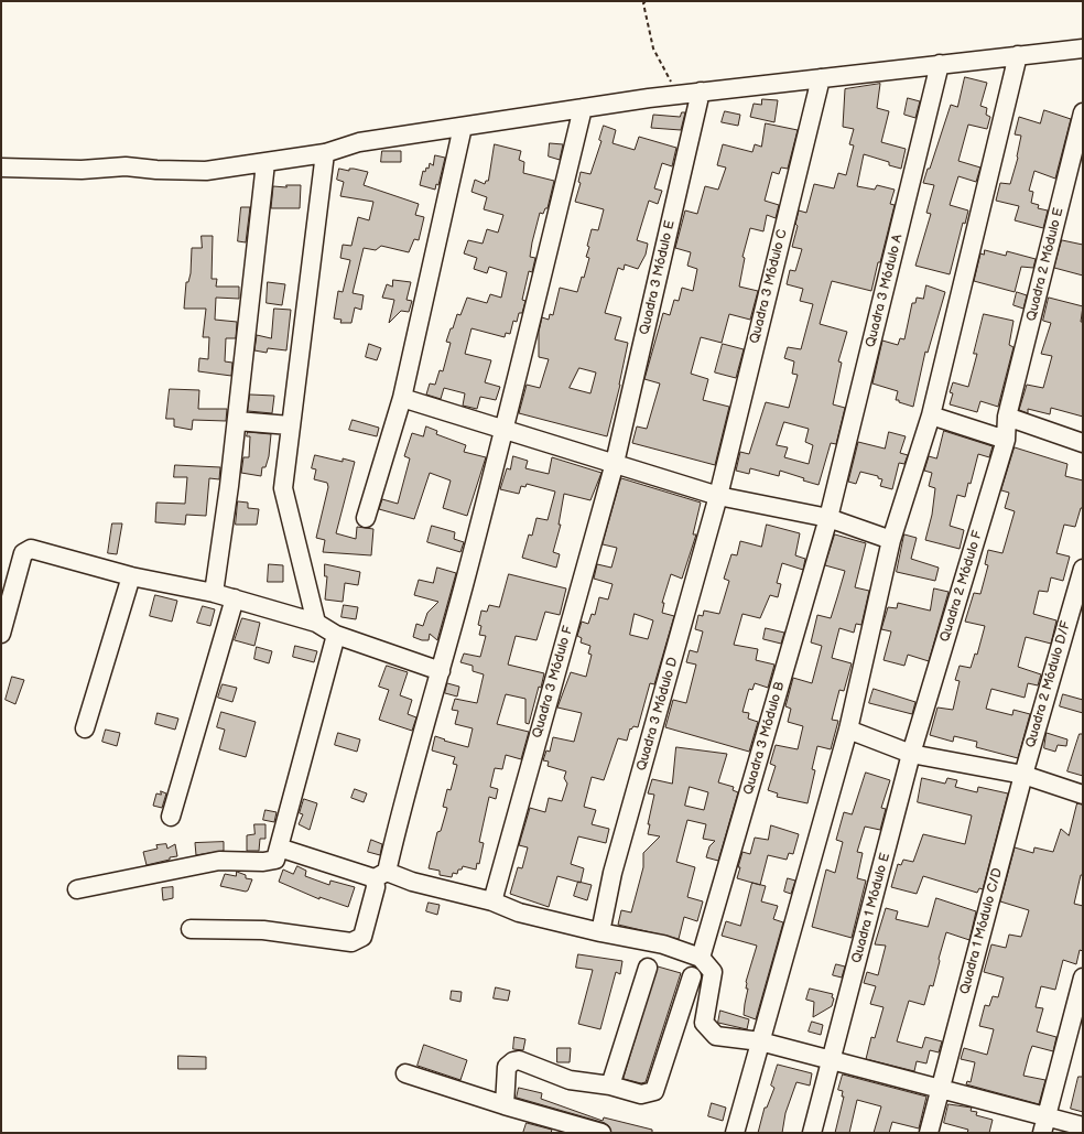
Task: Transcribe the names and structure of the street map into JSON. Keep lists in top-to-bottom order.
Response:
{
  "streets": {
    "street": [
      "Quadra 2 Módulo E",
      "Quadra 3 Módulo E",
      "Quadra 3 Módulo C",
      "Quadra 3 Módulo A",
      "Quadra 2 Módulo F",
      "Quadra 3 Módulo F",
      "Quadra 2 Módulo D/F",
      "Quadra 3 Módulo D",
      "Quadra 3 Módulo B",
      "Quadra 1 Módulo E",
      "Quadra 1 Módulo C/D"
    ]
  },
  "crossings": [
    ["Quadra 2 Módulo E", "Quadra 2 Módulo F"],
    ["Quadra 3 Módulo E", "Quadra 3 Módulo F"],
    ["Quadra 3 Módulo C", "Quadra 3 Módulo D"],
    ["Quadra 3 Módulo A", "Quadra 3 Módulo B"],
    ["Quadra 2 Módulo F", "Quadra 1 Módulo E"],
    ["Quadra 2 Módulo D/F", "Quadra 1 Módulo C/D"]
  ]
}
